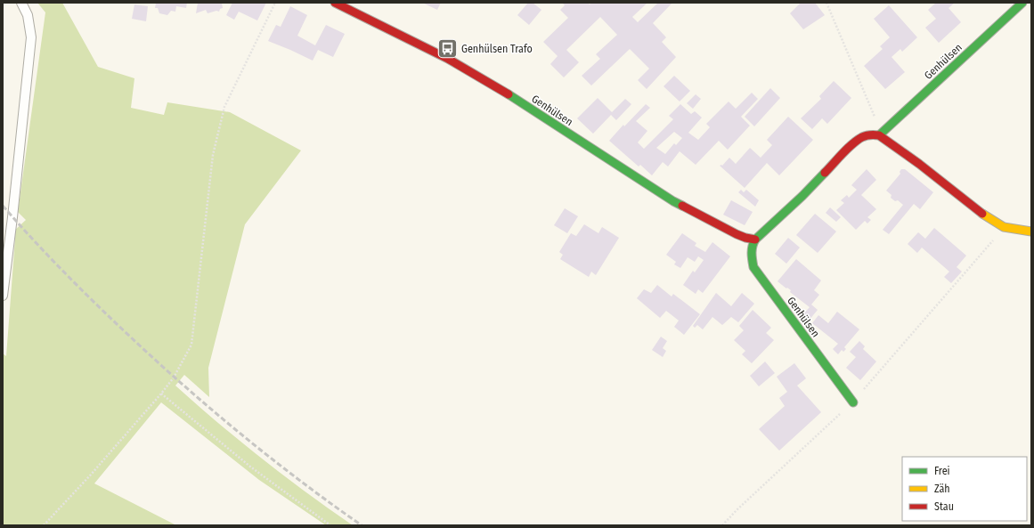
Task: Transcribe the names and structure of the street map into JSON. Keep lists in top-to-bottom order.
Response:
{
  "streets": {
    "street": ["Genhülsen"]
  },
  "places": {
    "bus stop": ["Genhülsen Trafo"]
  },
  "legend": ["Frei", "Zäh", "Stau"]
}
